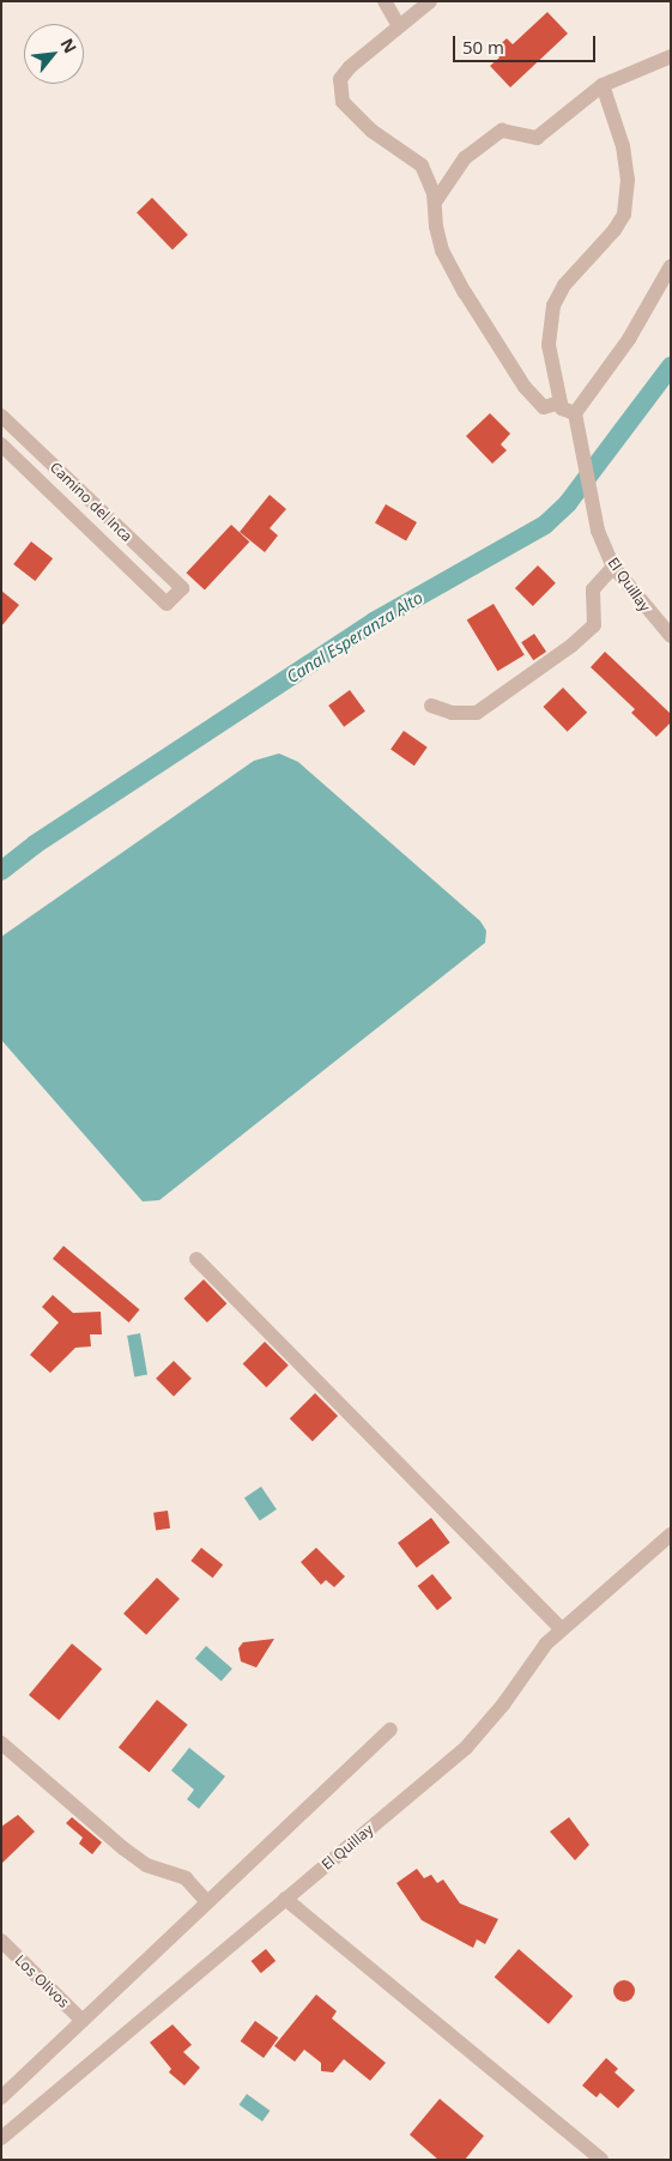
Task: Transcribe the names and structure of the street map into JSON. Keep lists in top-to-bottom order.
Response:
{
  "streets": {
    "street": ["Camino del Inca", "El Quillay", "Los Olivos"]
  },
  "water": ["Canal Esperanza Alto"],
  "scale_bar": "50 m",
  "north": "top right"
}
